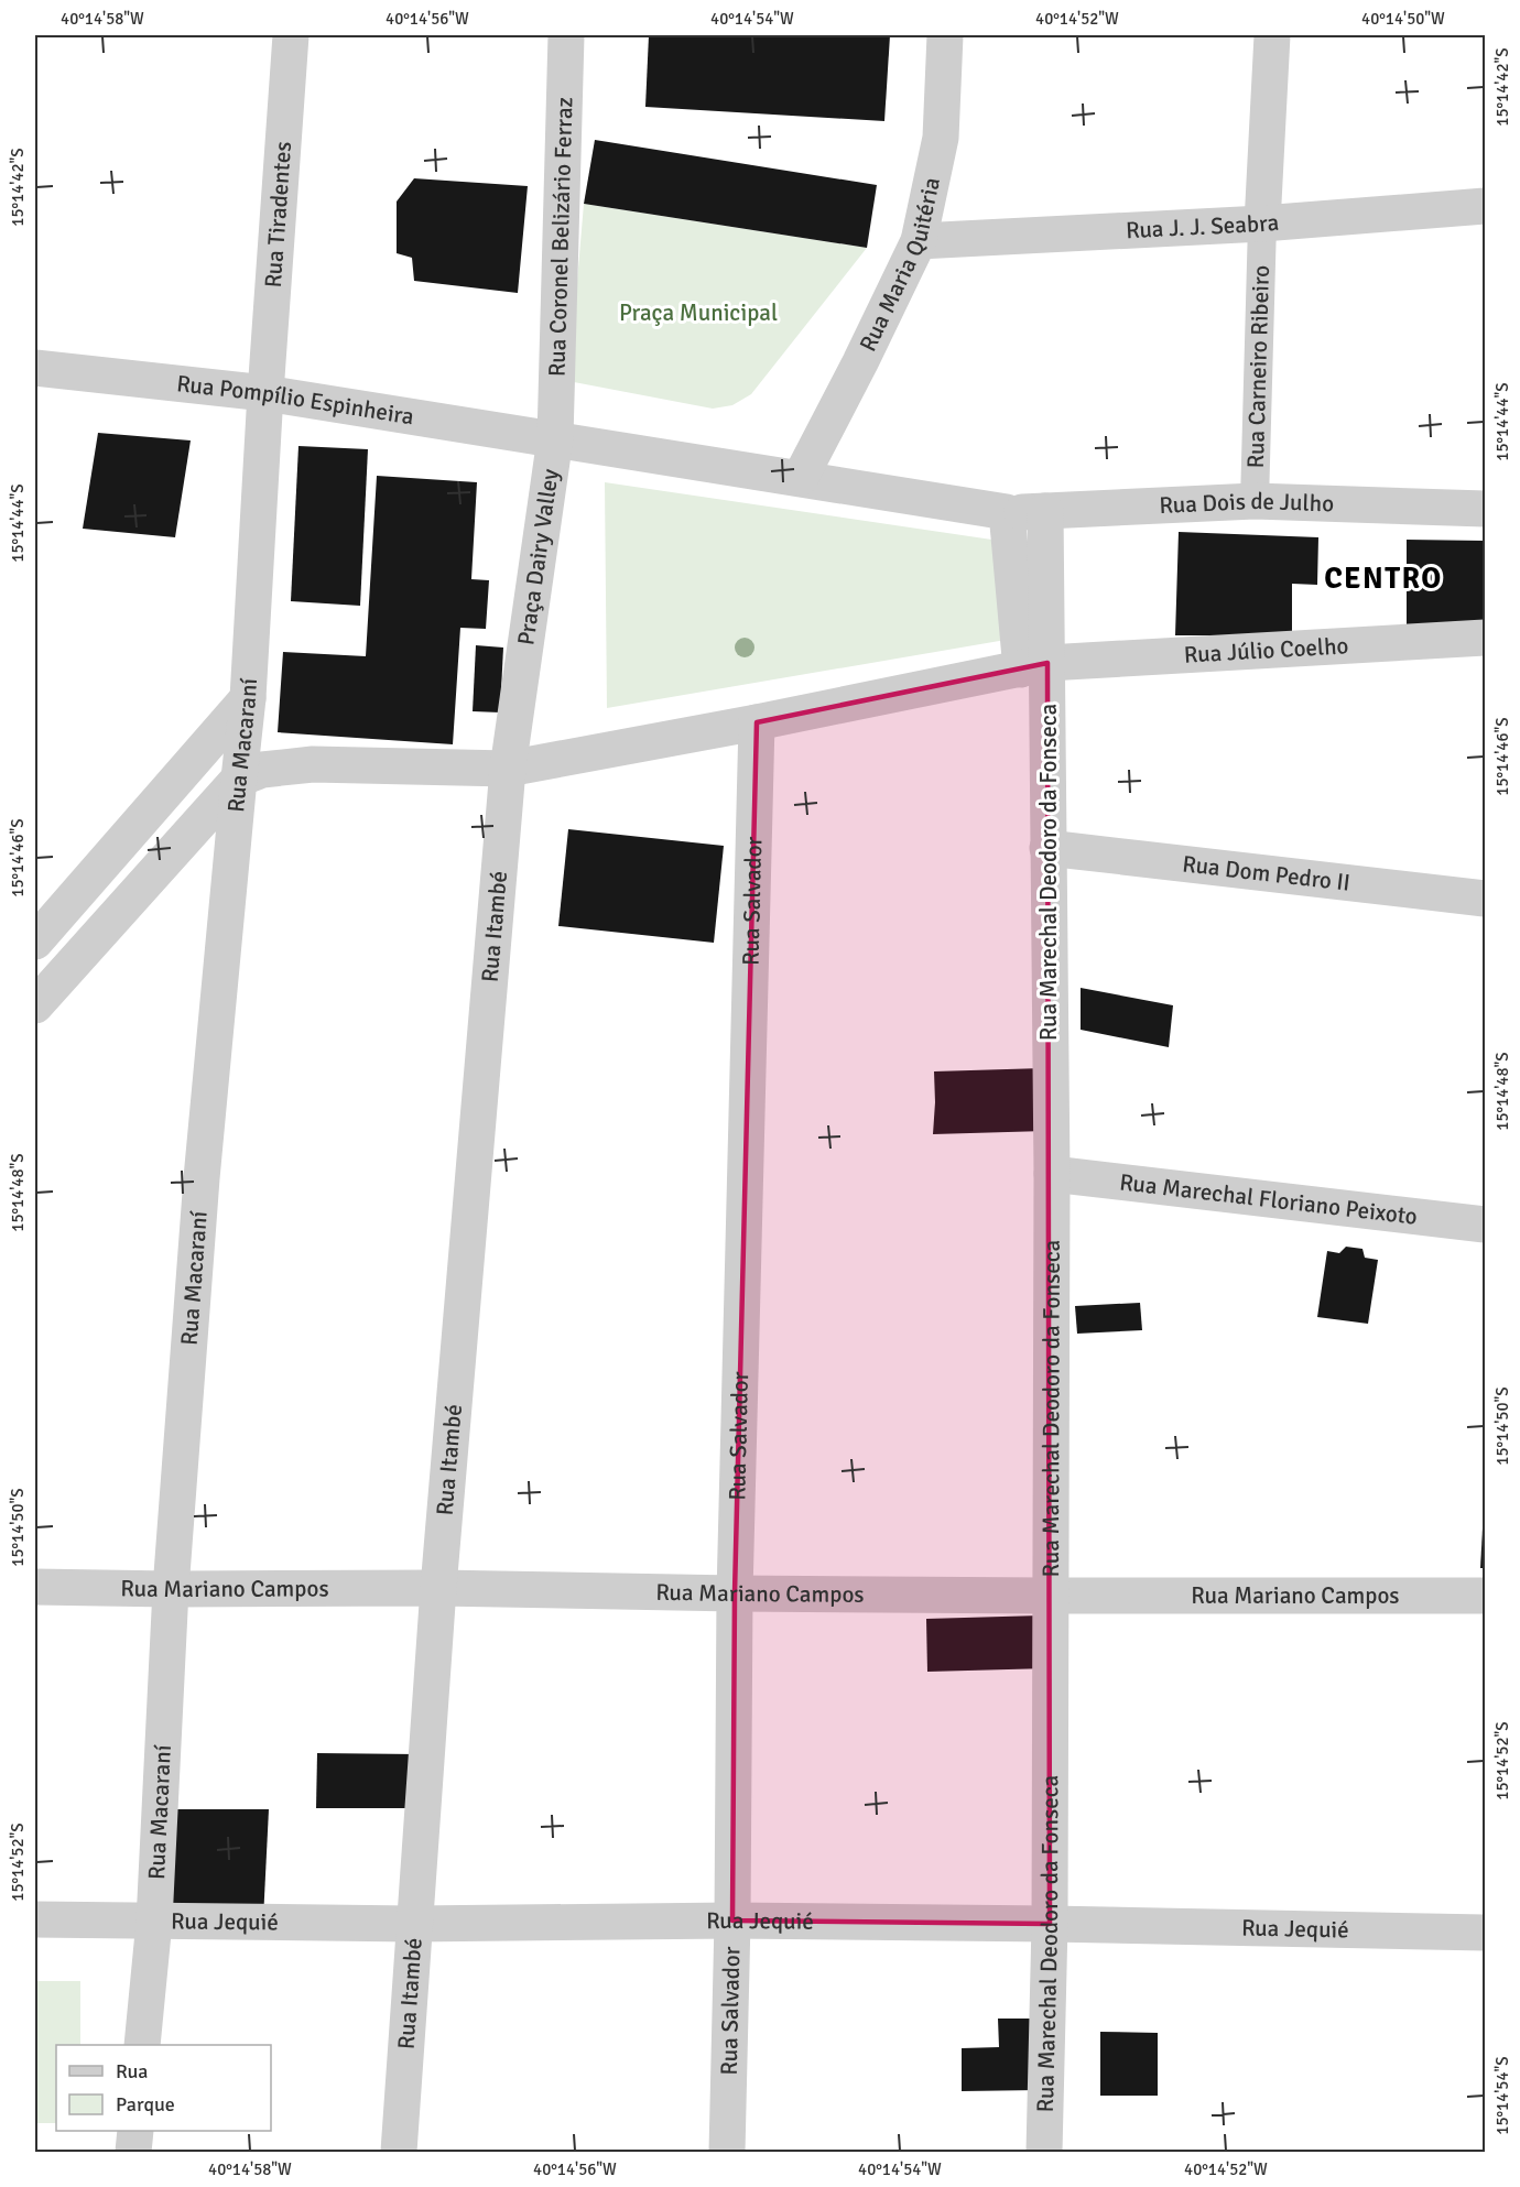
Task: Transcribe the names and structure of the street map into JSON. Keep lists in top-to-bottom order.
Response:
{
  "streets": {
    "street": [
      "Rua Tiradentes",
      "Rua J. J. Seabra",
      "Rua Coronel Belizário Ferraz",
      "Rua Maria Quitéria",
      "Rua Carneiro Ribeiro",
      "Rua Pompílio Espinheira",
      "Rua Dois de Julho",
      "Praça Dairy Valley",
      "Rua Júlio Coelho",
      "Rua Macaraní",
      "Rua Marechal Deodoro da Fonseca",
      "Rua Dom Pedro II",
      "Rua Salvador",
      "Rua Itambé",
      "Rua Marechal Floriano Peixoto",
      "Rua Mariano Campos",
      "Rua Jequié"
    ]
  },
  "crossings": [
    ["Rua Tiradentes", "Rua Pompílio Espinheira"],
    ["Rua Tiradentes", "Rua Macaraní"],
    ["Rua J. J. Seabra", "Rua Maria Quitéria"],
    ["Rua J. J. Seabra", "Rua Carneiro Ribeiro"],
    ["Rua Coronel Belizário Ferraz", "Rua Pompílio Espinheira"],
    ["Rua Coronel Belizário Ferraz", "Praça Dairy Valley"],
    ["Rua Maria Quitéria", "Praça Dairy Valley"],
    ["Rua Carneiro Ribeiro", "Rua Dois de Julho"],
    ["Rua Pompílio Espinheira", "Praça Dairy Valley"],
    ["Rua Pompílio Espinheira", "Rua Macaraní"],
    ["Rua Dois de Julho", "Praça Dairy Valley"],
    ["Praça Dairy Valley", "Rua Itambé"],
    ["Rua Júlio Coelho", "Rua Marechal Deodoro da Fonseca"],
    ["Rua Macaraní", "Rua Mariano Campos"],
    ["Rua Macaraní", "Rua Jequié"],
    ["Rua Marechal Deodoro da Fonseca", "Rua Dom Pedro II"],
    ["Rua Marechal Deodoro da Fonseca", "Rua Marechal Floriano Peixoto"],
    ["Rua Marechal Deodoro da Fonseca", "Rua Mariano Campos"],
    ["Rua Marechal Deodoro da Fonseca", "Rua Jequié"],
    ["Rua Salvador", "Rua Mariano Campos"],
    ["Rua Salvador", "Rua Jequié"],
    ["Rua Itambé", "Rua Mariano Campos"],
    ["Rua Itambé", "Rua Jequié"]
  ],
  "districts": ["CENTRO"],
  "parks": ["Praça Municipal"],
  "legend": ["Rua", "Parque"],
  "coordinates": [
    "40°14'58\"W",
    "40°14'56\"W",
    "40°14'54\"W",
    "40°14'52\"W",
    "40°14'50\"W",
    "15°14'42\"S",
    "15°14'44\"S",
    "15°14'46\"S",
    "15°14'48\"S",
    "15°14'50\"S",
    "15°14'52\"S",
    "15°14'54\"S"
  ]
}
